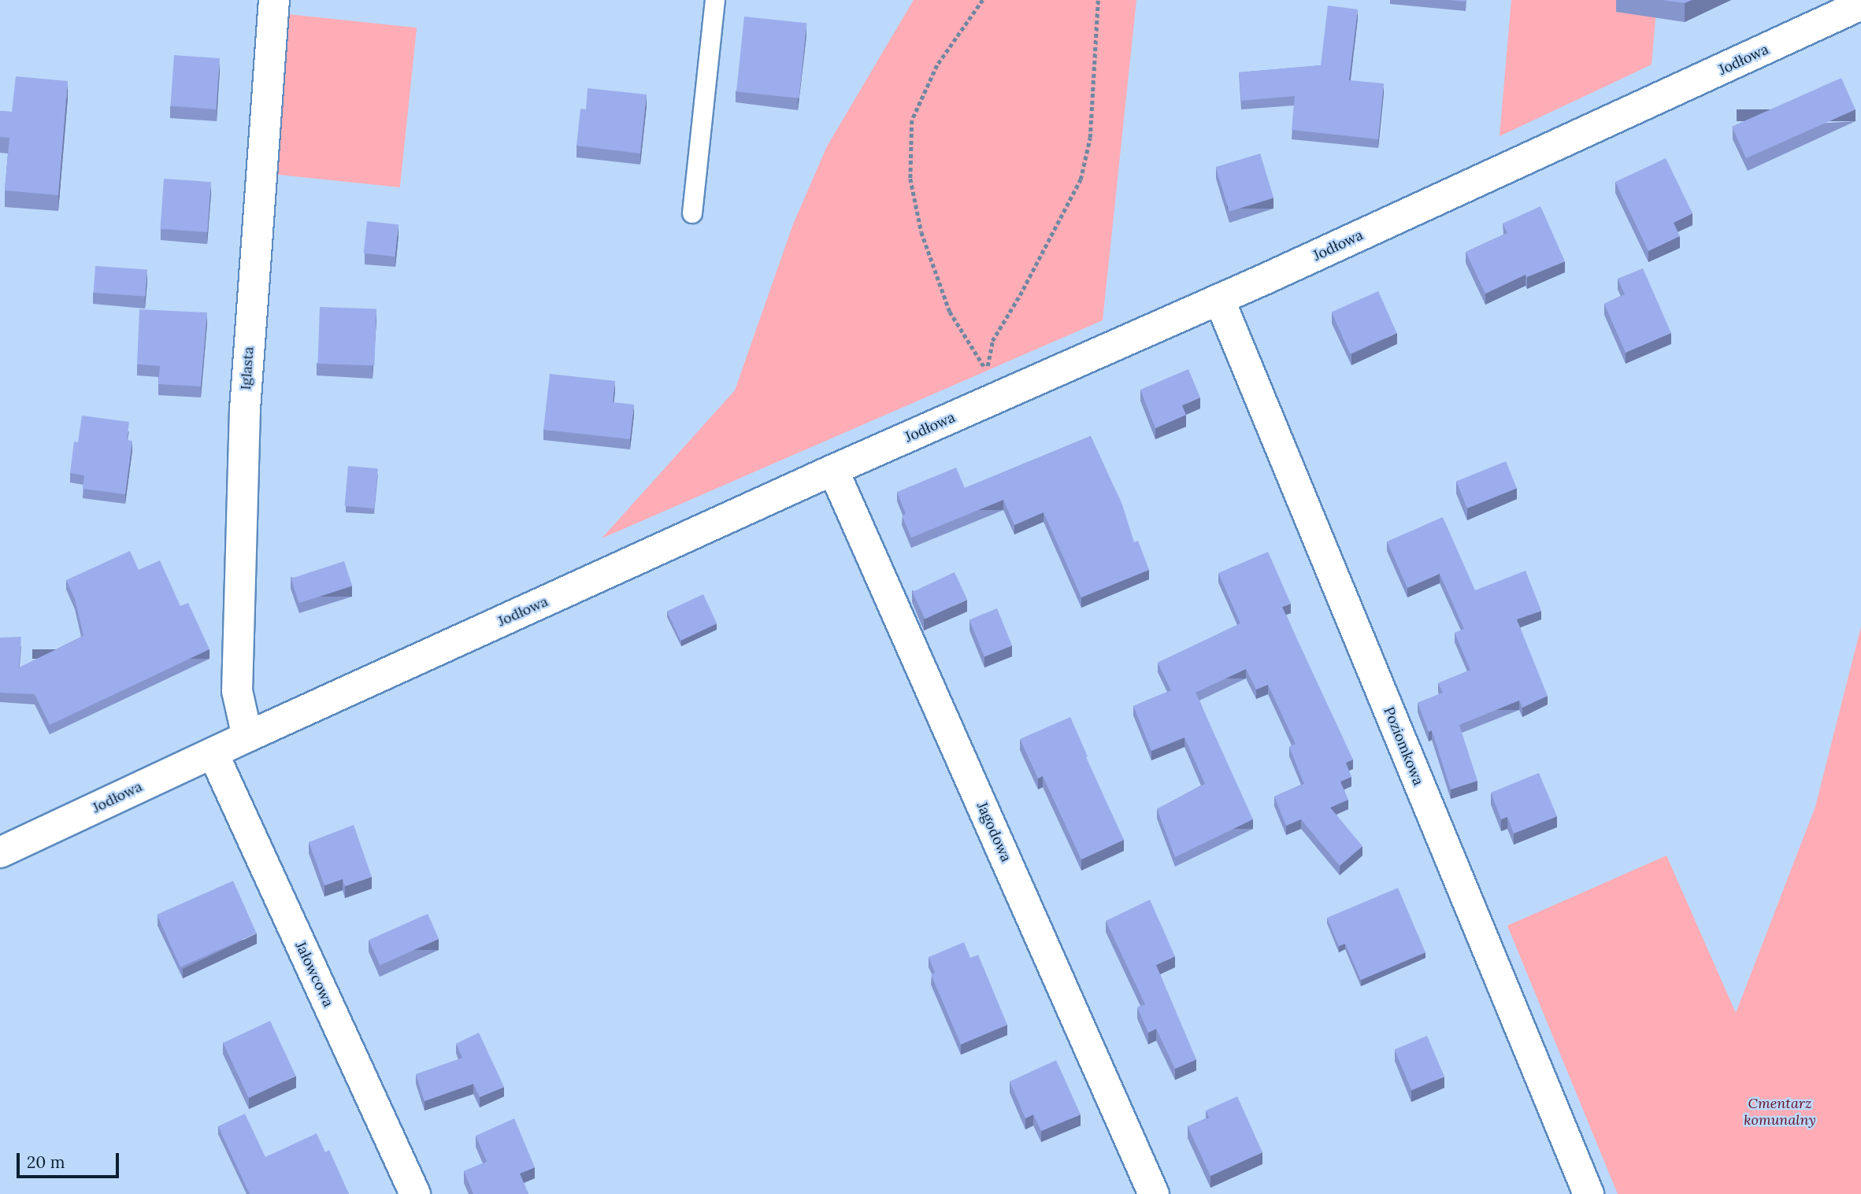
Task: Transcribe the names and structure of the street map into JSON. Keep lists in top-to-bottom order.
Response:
{
  "streets": {
    "street": [
      "Jodłowa",
      "Iglasta",
      "Poziomkowa",
      "Jagodowa",
      "Jałowcowa"
    ]
  },
  "crossings": [
    ["Jodłowa", "Iglasta"],
    ["Jodłowa", "Poziomkowa"],
    ["Jodłowa", "Jagodowa"],
    ["Jodłowa", "Jałowcowa"]
  ],
  "parks": ["Cmentarz komunalny"],
  "scale_bar": "20 m"
}
